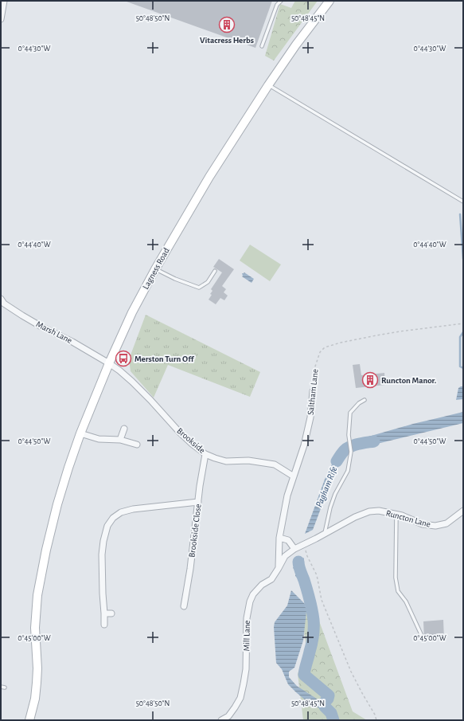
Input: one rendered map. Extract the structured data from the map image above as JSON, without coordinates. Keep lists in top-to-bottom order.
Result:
{
  "streets": {
    "main road": ["Lagness Road"],
    "street": [
      "Marsh Lane",
      "Saltham Lane",
      "Brookside",
      "Runcton Lane",
      "Brookside Close",
      "Mill Lane"
    ]
  },
  "crossings": [
    ["Lagness Road", "Marsh Lane"],
    ["Lagness Road", "Brookside"],
    ["Marsh Lane", "Brookside"],
    ["Saltham Lane", "Brookside"],
    ["Saltham Lane", "Mill Lane"],
    ["Brookside", "Brookside Close"],
    ["Runcton Lane", "Mill Lane"]
  ],
  "water": ["Pagham Rife"],
  "places": {
    "building": ["Vitacress Herbs", "Runcton Manor."],
    "bus stop": ["Merston Turn Off"]
  },
  "coordinates": [
    "50°48'50\"N",
    "50°48'45\"N",
    "0°44'30\"W",
    "0°44'40\"W",
    "0°44'50\"W",
    "0°45'00\"W"
  ]
}
